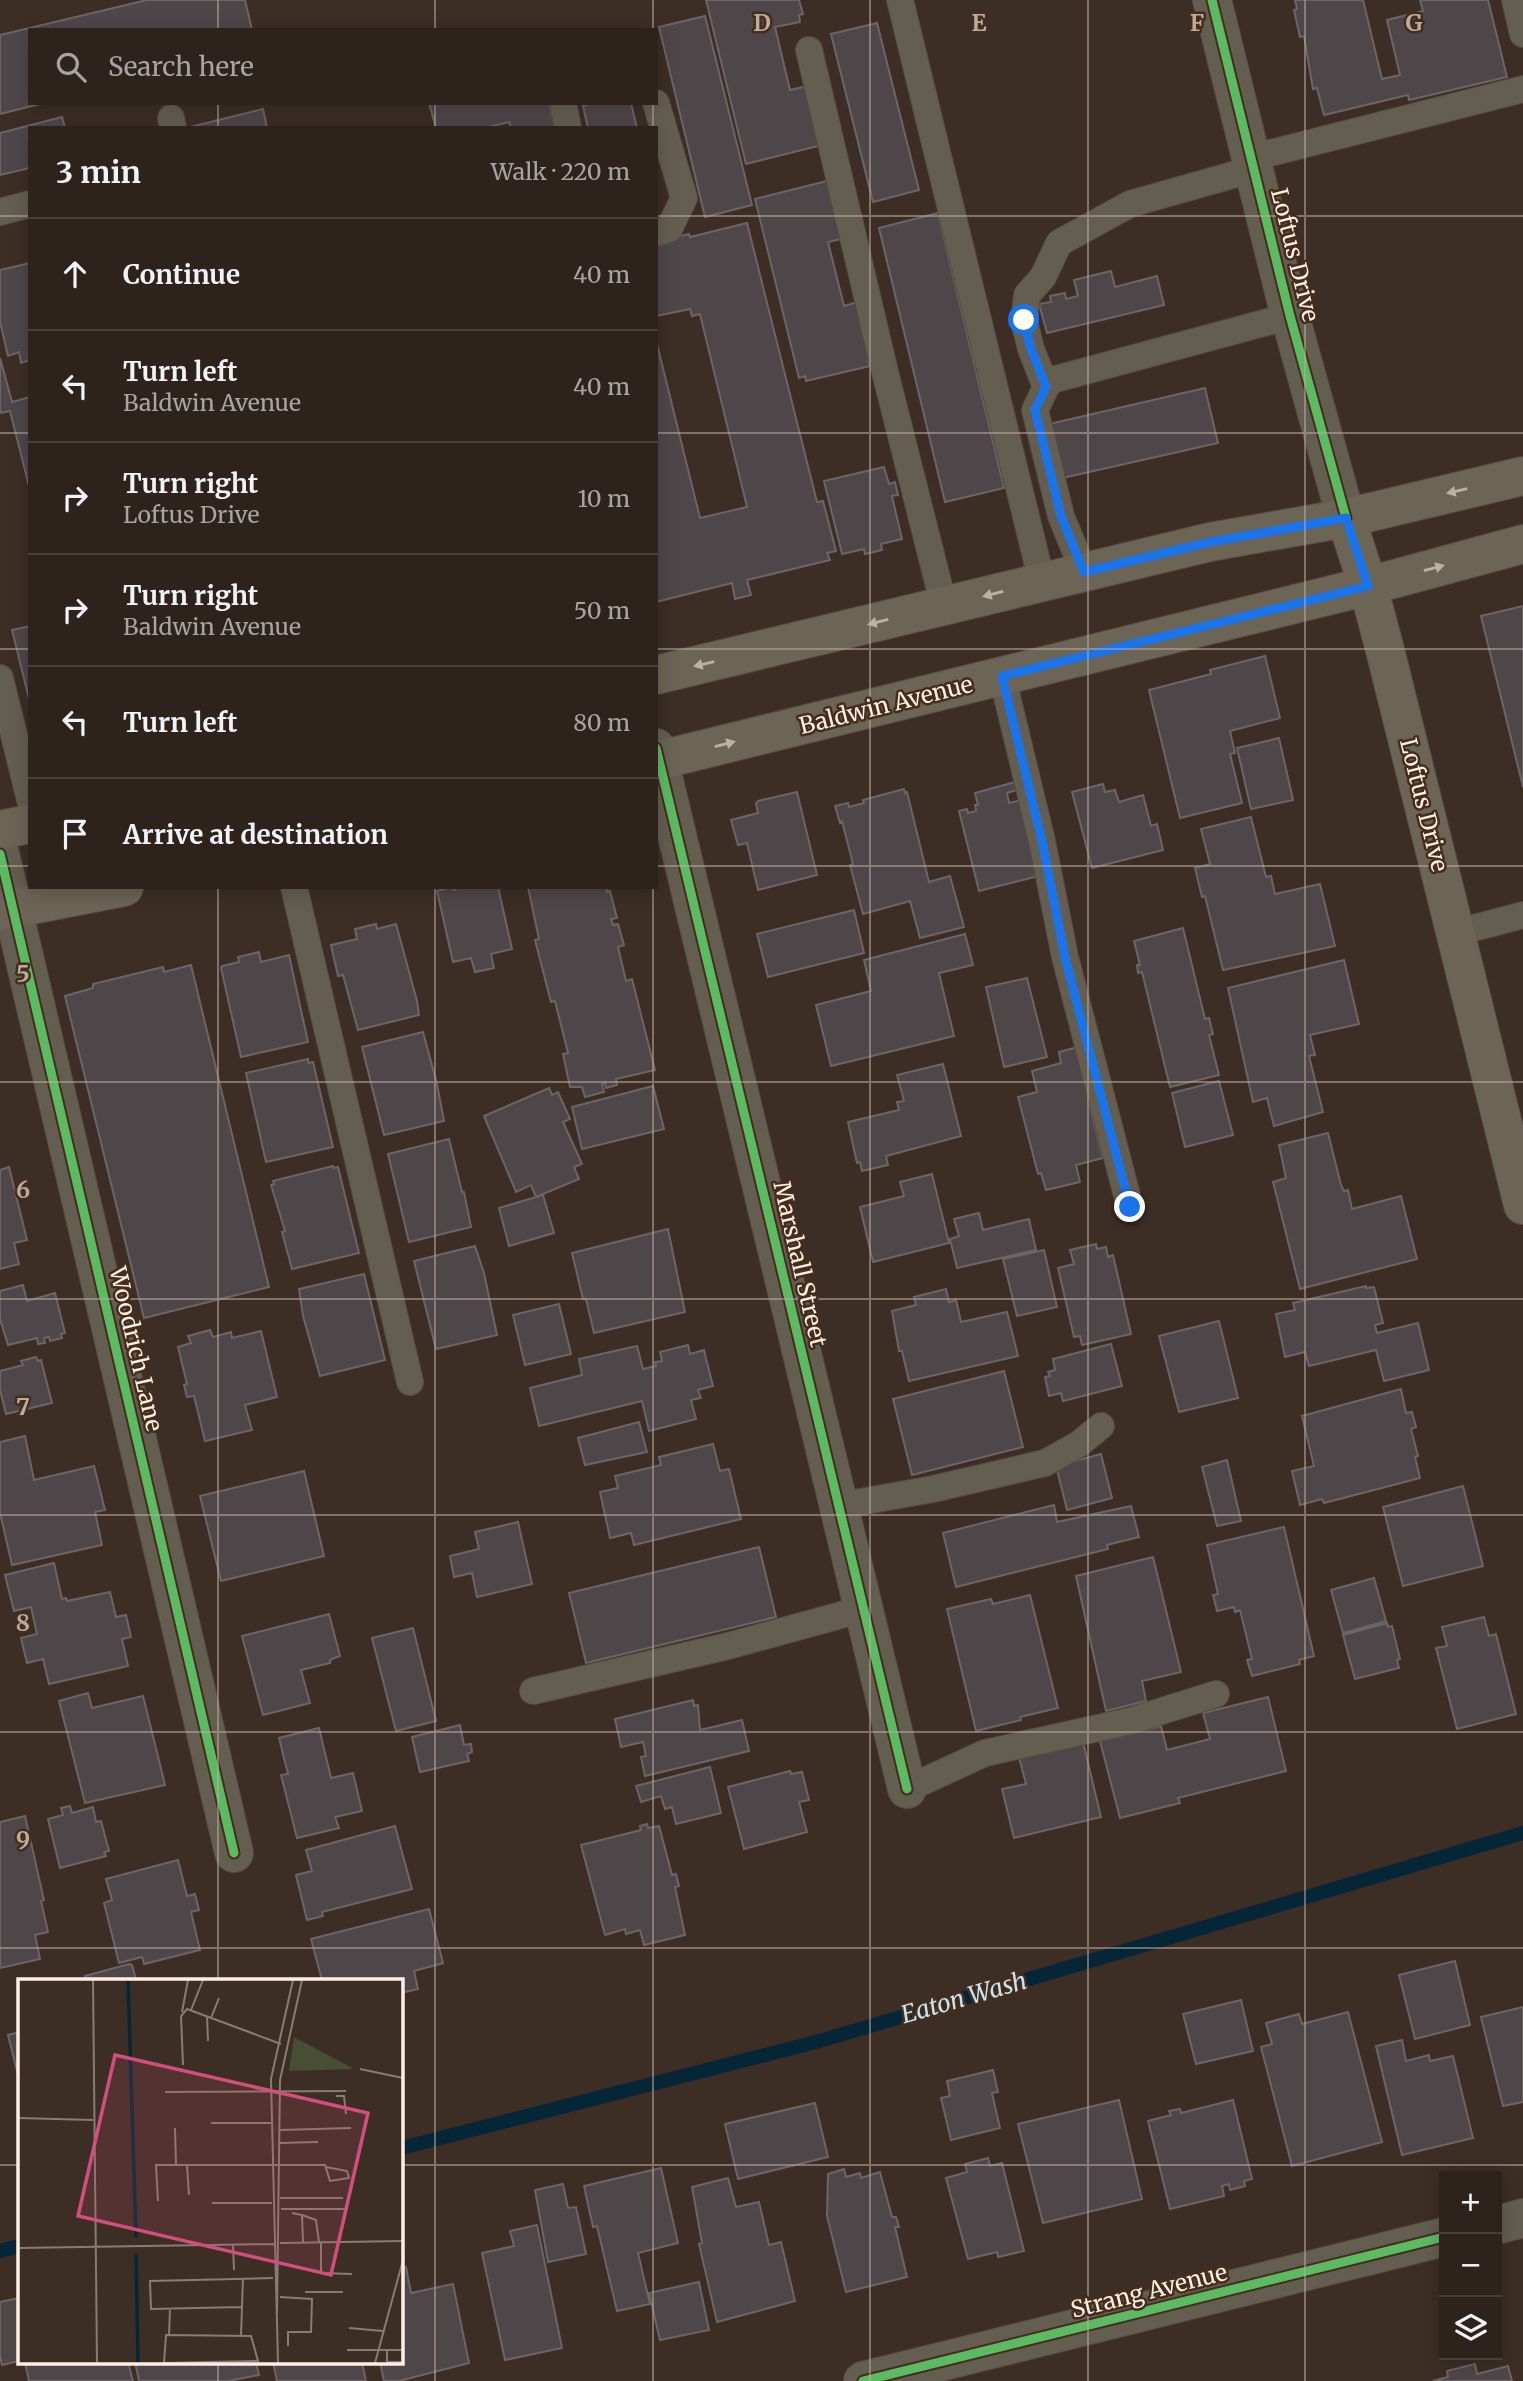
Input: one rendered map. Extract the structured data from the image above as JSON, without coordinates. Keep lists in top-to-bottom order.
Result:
{
  "streets": {
    "main road": ["Loftus Drive", "Baldwin Avenue"],
    "street": ["Marshall Street", "Woodrich Lane", "Strang Avenue"]
  },
  "crossings": [
    ["Loftus Drive", "Baldwin Avenue"]
  ],
  "water": ["Eaton Wash"],
  "page": {
    "search": "Search here",
    "heading": ["3 min", "Walk · 220 m"],
    "list": [
      ["Continue", "40 m"],
      ["Turn left", "Baldwin Avenue", "40 m"],
      ["Turn right", "Loftus Drive", "10 m"],
      ["Turn right", "Baldwin Avenue", "50 m"],
      ["Turn left", "80 m"],
      "Arrive at destination"
    ],
    "map_buttons": ["+", "−"]
  },
  "grid": {
    "columns": [
      "D",
      "E",
      "F",
      "G"
    ],
    "rows": [
      "5",
      "6",
      "7",
      "8",
      "9"
    ]
  }
}
